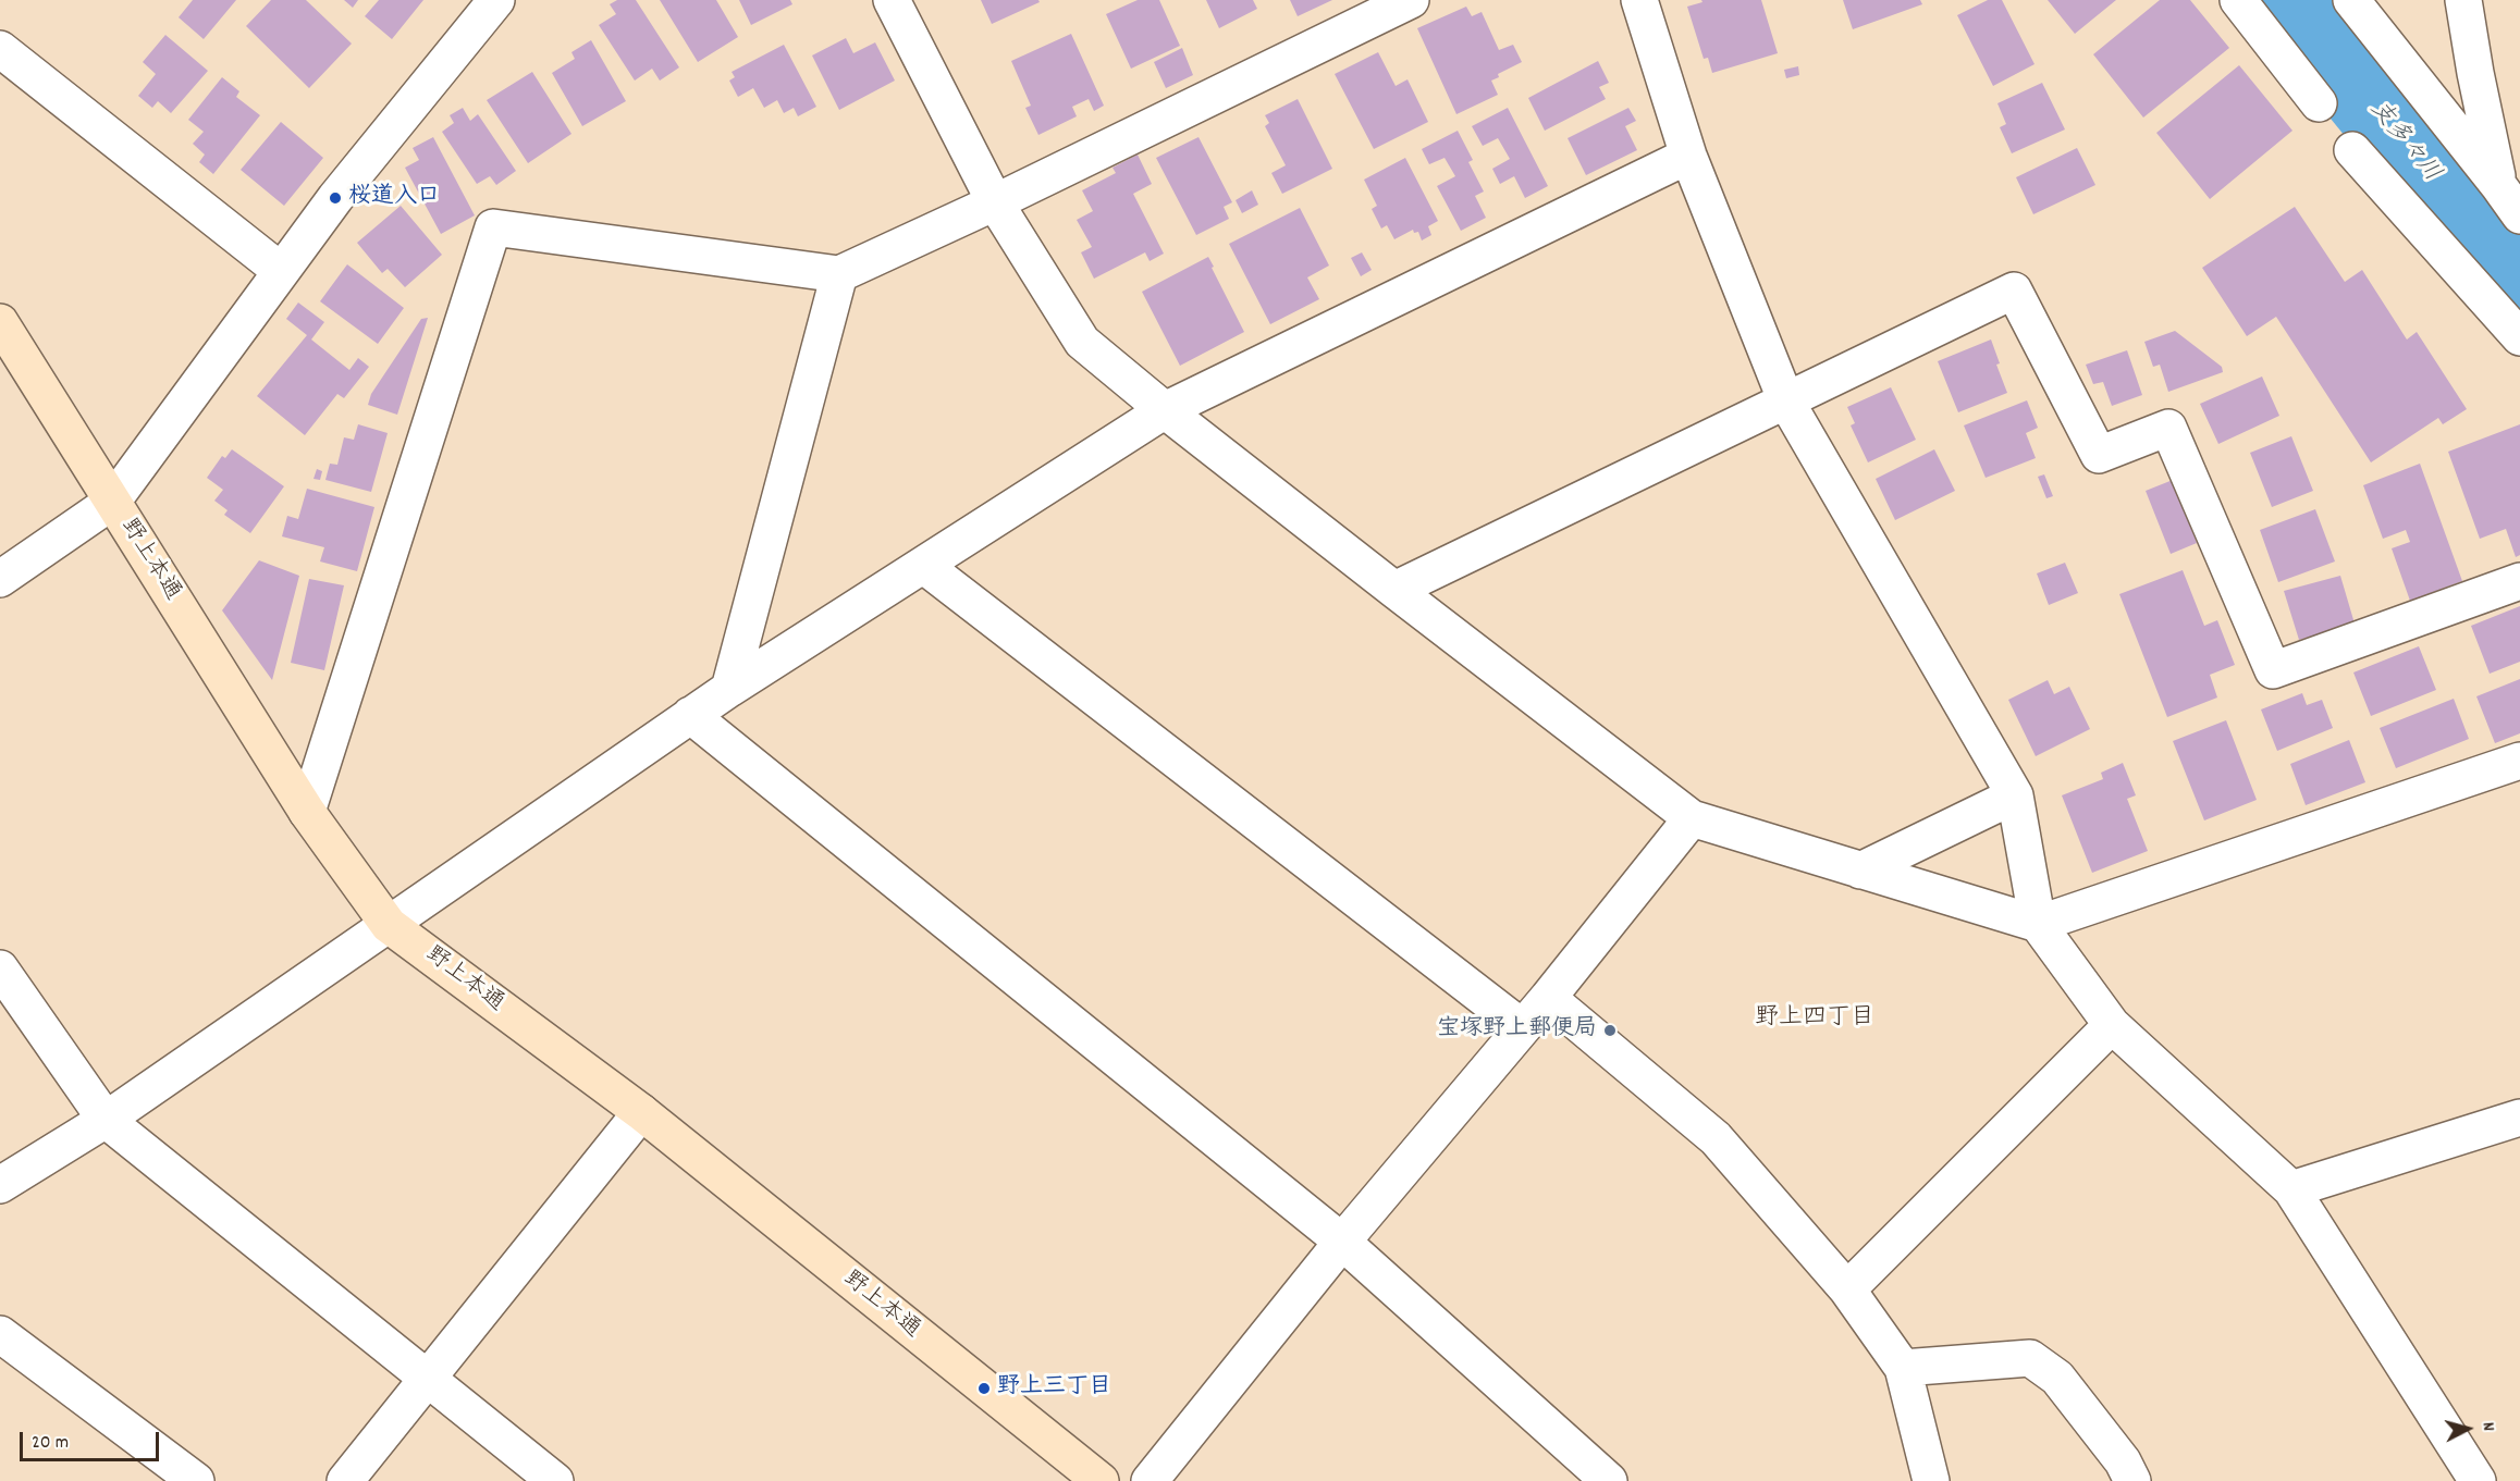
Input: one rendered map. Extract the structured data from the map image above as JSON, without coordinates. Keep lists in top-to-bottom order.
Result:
{
  "streets": {
    "street": ["野上本通"]
  },
  "districts": ["野上四丁目"],
  "water": ["支多々川"],
  "places": ["桜道入口", "宝塚野上郵便局", "野上三丁目"],
  "scale_bar": "20 m",
  "north": "right"
}
